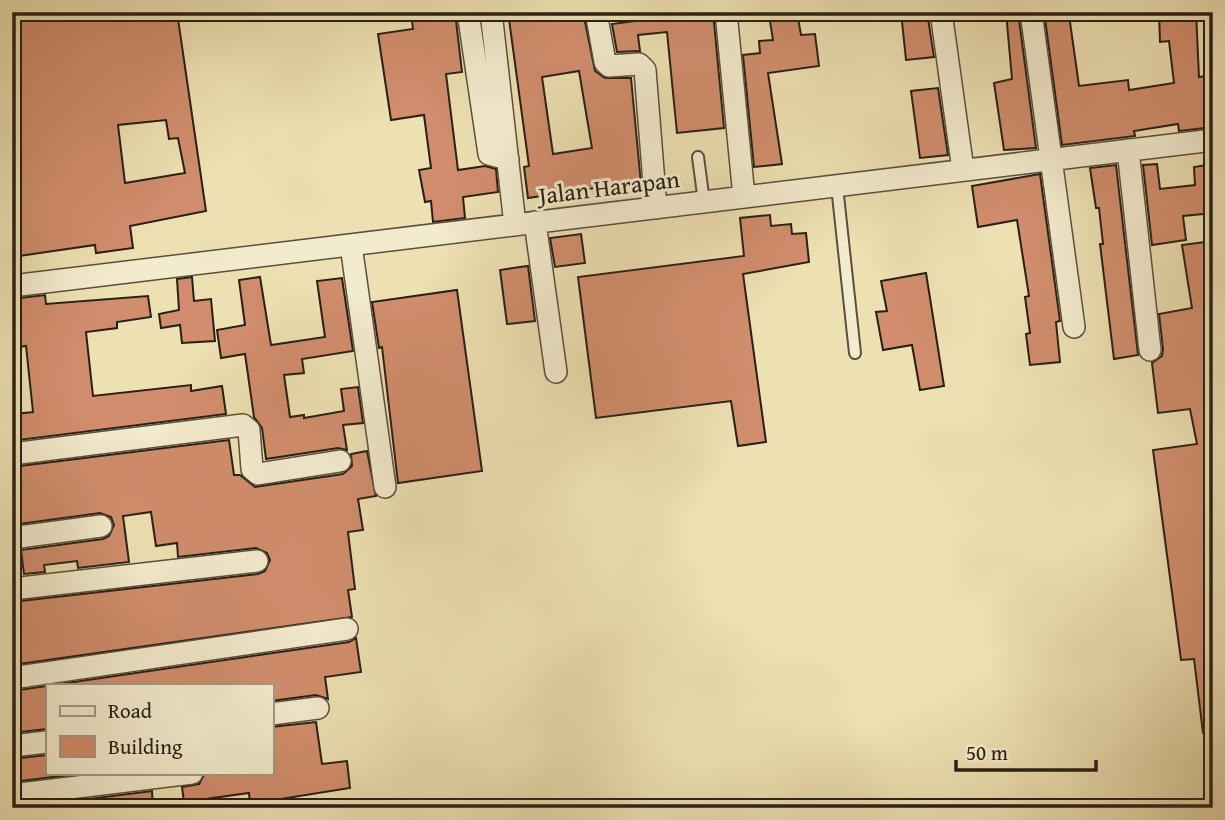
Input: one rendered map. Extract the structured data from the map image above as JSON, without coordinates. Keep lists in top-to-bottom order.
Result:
{
  "streets": {
    "street": ["Jalan Harapan"]
  },
  "legend": ["Road", "Building"],
  "scale_bar": "50 m"
}
